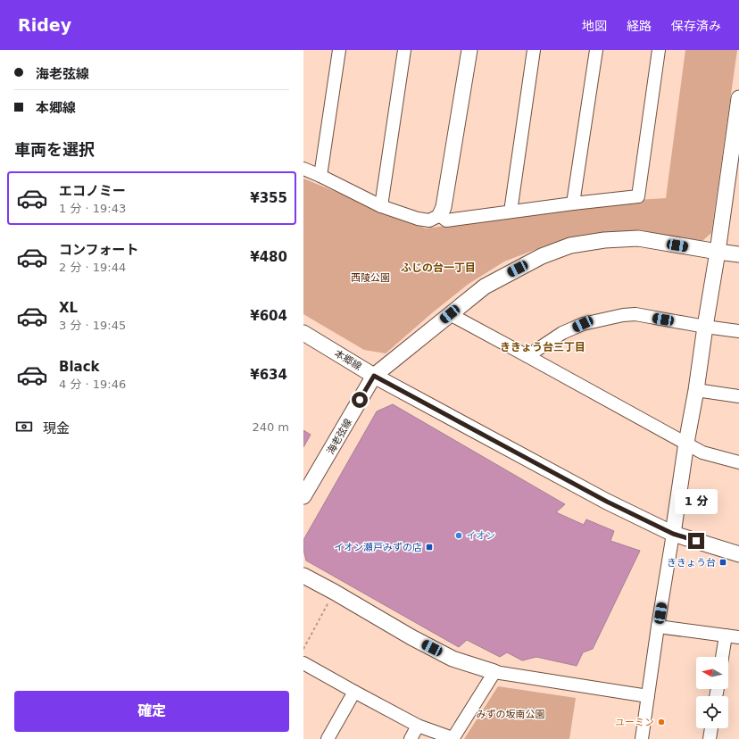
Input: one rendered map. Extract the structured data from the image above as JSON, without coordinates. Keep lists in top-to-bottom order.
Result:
{
  "streets": {
    "street": ["本郷線", "海老弦線"]
  },
  "crossings": [
    ["本郷線", "海老弦線"]
  ],
  "districts": ["ふじの台一丁目", "ききょう台三丁目"],
  "parks": ["西陵公園", "みずの坂南公園"],
  "places": {
    "other": ["イオン", "ユーミン"],
    "transit": ["イオン瀬戸みずの店", "ききょう台"]
  },
  "north": "left",
  "page": {
    "header": "Ridey",
    "nav": ["地図", "経路", "保存済み"],
    "banner": ["海老弦線", "本郷線"],
    "heading": "車両を選択",
    "list": [
      {
        "name": "エコノミー",
        "note": "1 分 · 19:43",
        "value": "¥355"
      },
      {
        "name": "コンフォート",
        "note": "2 分 · 19:44",
        "value": "¥480"
      },
      {
        "name": "XL",
        "note": "3 分 · 19:45",
        "value": "¥604"
      },
      {
        "name": "Black",
        "note": "4 分 · 19:46",
        "value": "¥634"
      }
    ],
    "pay": ["現金", "240 m"],
    "bubble": "1 分",
    "buttons": "確定"
  }
}
